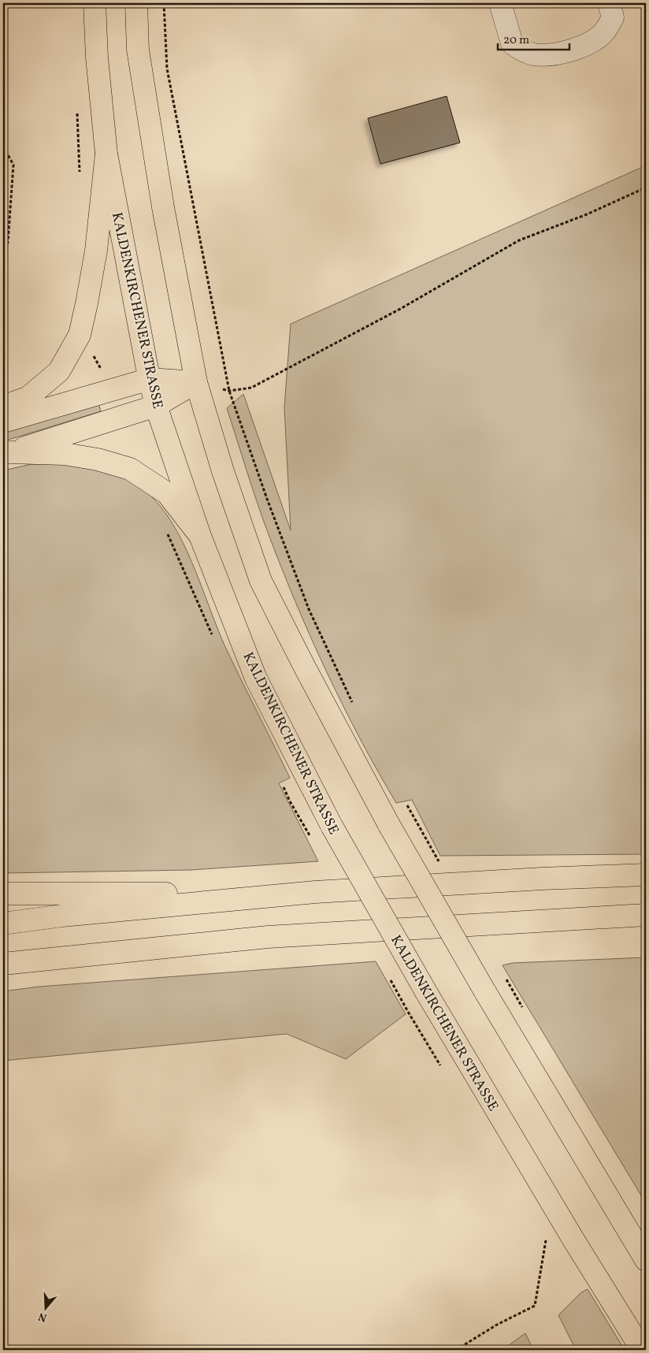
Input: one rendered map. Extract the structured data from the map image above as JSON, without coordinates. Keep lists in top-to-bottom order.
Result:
{
  "streets": {
    "main road": ["KALDENKIRCHENER STRASSE"]
  },
  "scale_bar": "20 m",
  "north": "bottom"
}
